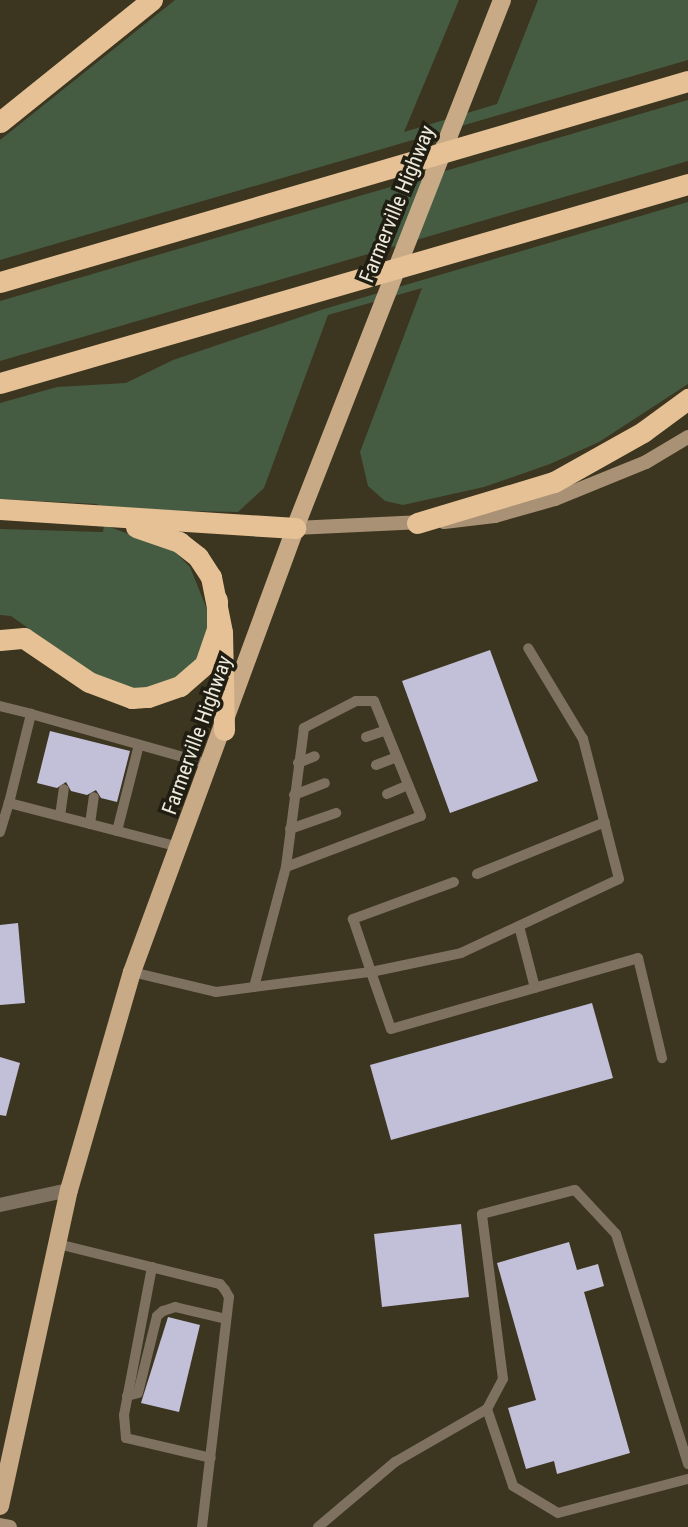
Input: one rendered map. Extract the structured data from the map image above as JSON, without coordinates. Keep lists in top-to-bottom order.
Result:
{
  "streets": {
    "main road": ["Farmerville Highway"]
  }
}
